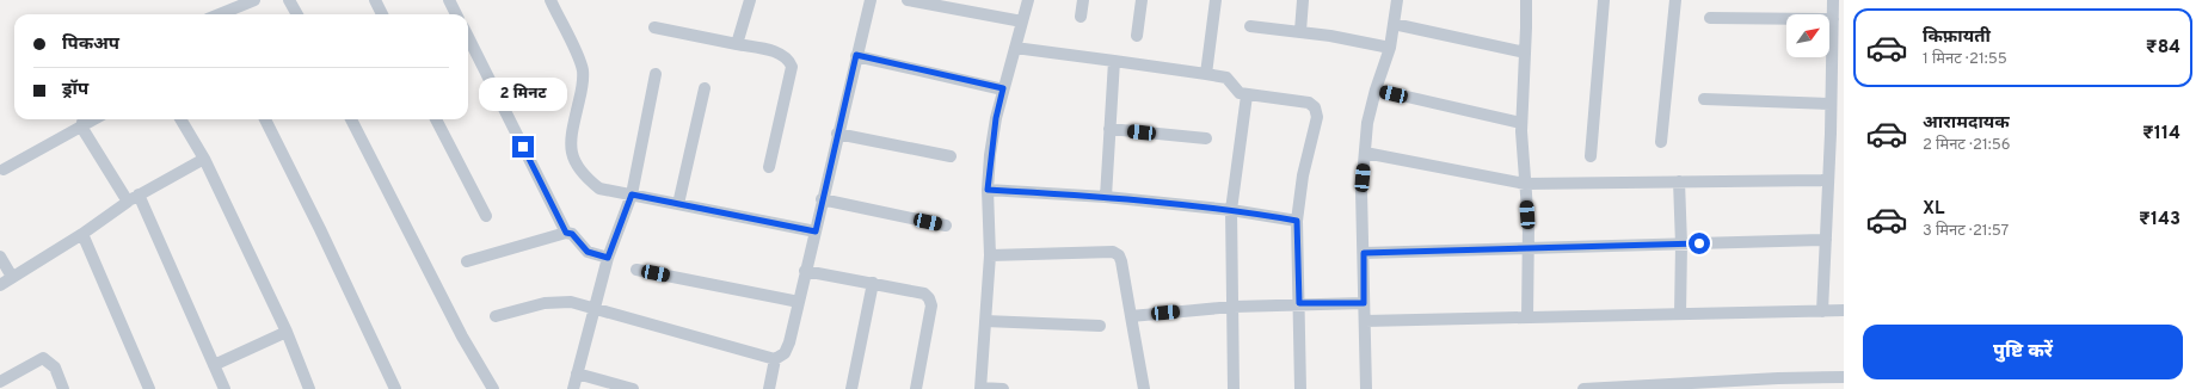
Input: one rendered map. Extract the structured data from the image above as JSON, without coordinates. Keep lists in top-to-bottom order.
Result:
{
  "north": "top right",
  "page": {
    "list": [
      {
        "name": "किफ़ायती",
        "note": "1 मिनट · 21:55",
        "value": "₹84"
      },
      {
        "name": "आरामदायक",
        "note": "2 मिनट · 21:56",
        "value": "₹114"
      },
      {
        "name": "XL",
        "note": "3 मिनट · 21:57",
        "value": "₹143"
      }
    ],
    "banner": ["पिकअप", "ड्रॉप"],
    "bubble": "2 मिनट",
    "buttons": "पुष्टि करें"
  }
}
